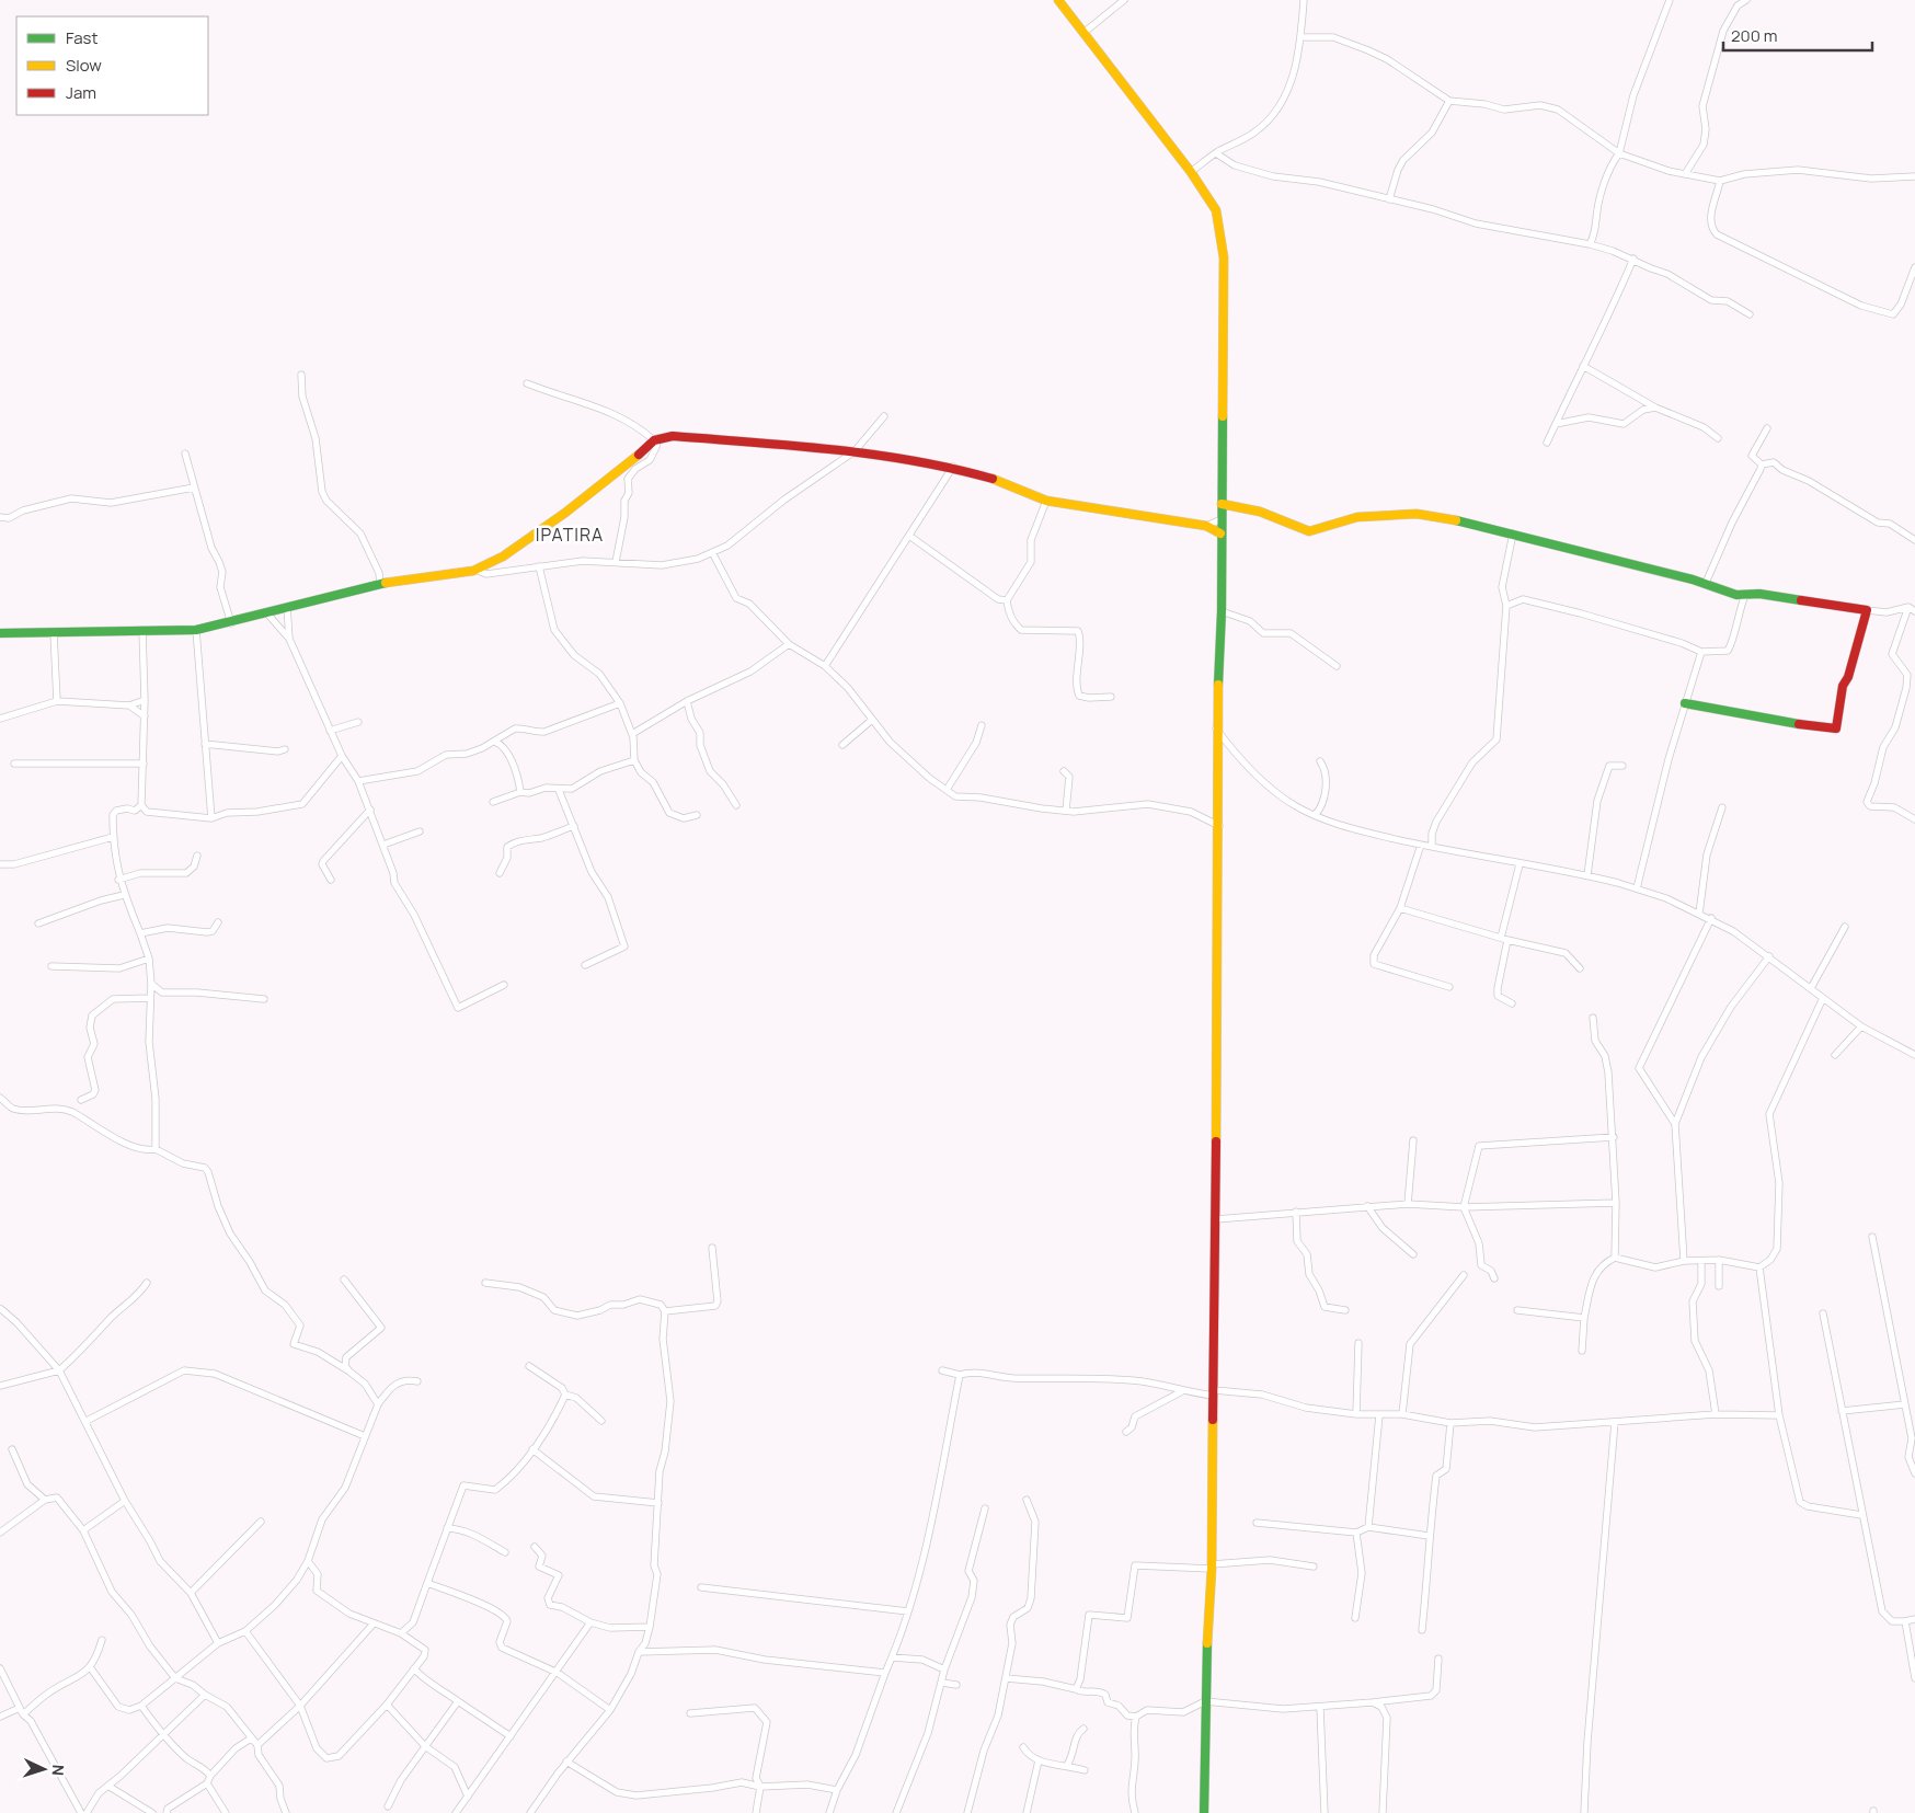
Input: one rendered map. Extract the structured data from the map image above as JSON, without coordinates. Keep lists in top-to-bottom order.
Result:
{
  "districts": ["IPATIRA"],
  "legend": ["Fast", "Slow", "Jam"],
  "scale_bar": "200 m",
  "north": "right"
}
